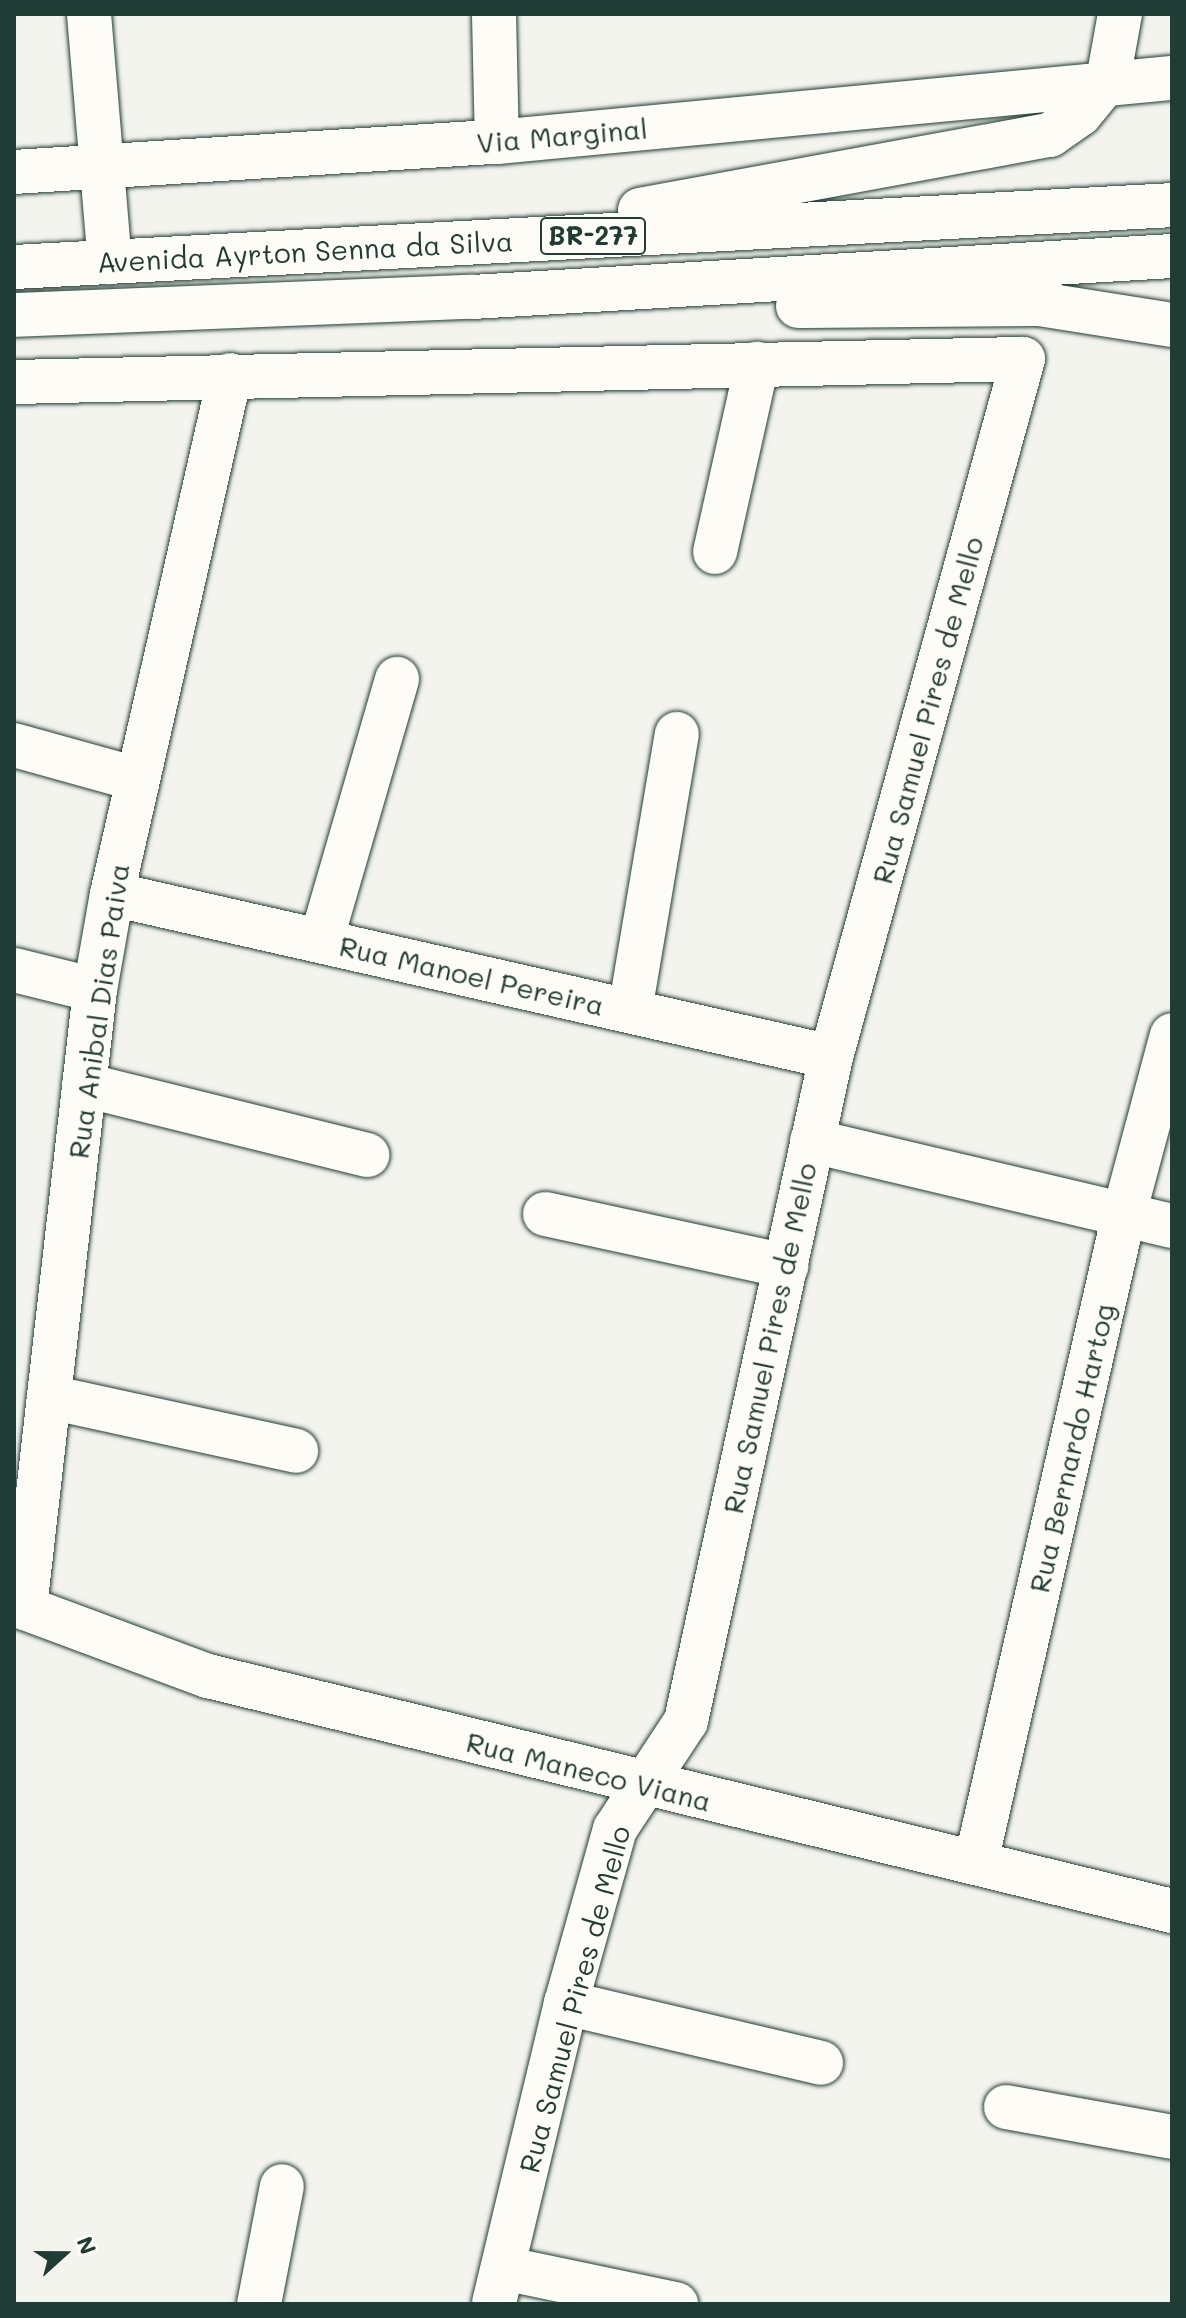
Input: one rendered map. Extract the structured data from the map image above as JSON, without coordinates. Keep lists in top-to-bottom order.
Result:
{
  "streets": {
    "main road": [
      "Via Marginal",
      "BR-277",
      "Avenida Ayrton Senna da Silva",
      "Rua Samuel Pires de Mello",
      "Rua Manoel Pereira",
      "Rua Anibal Dias Paiva",
      "Rua Bernardo Hartog",
      "Rua Maneco Viana"
    ]
  },
  "crossings": [
    ["Rua Samuel Pires de Mello", "Rua Manoel Pereira"],
    ["Rua Samuel Pires de Mello", "Rua Maneco Viana"],
    ["Rua Manoel Pereira", "Rua Anibal Dias Paiva"],
    ["Rua Anibal Dias Paiva", "Rua Maneco Viana"],
    ["Rua Bernardo Hartog", "Rua Maneco Viana"]
  ],
  "north": "right"
}
